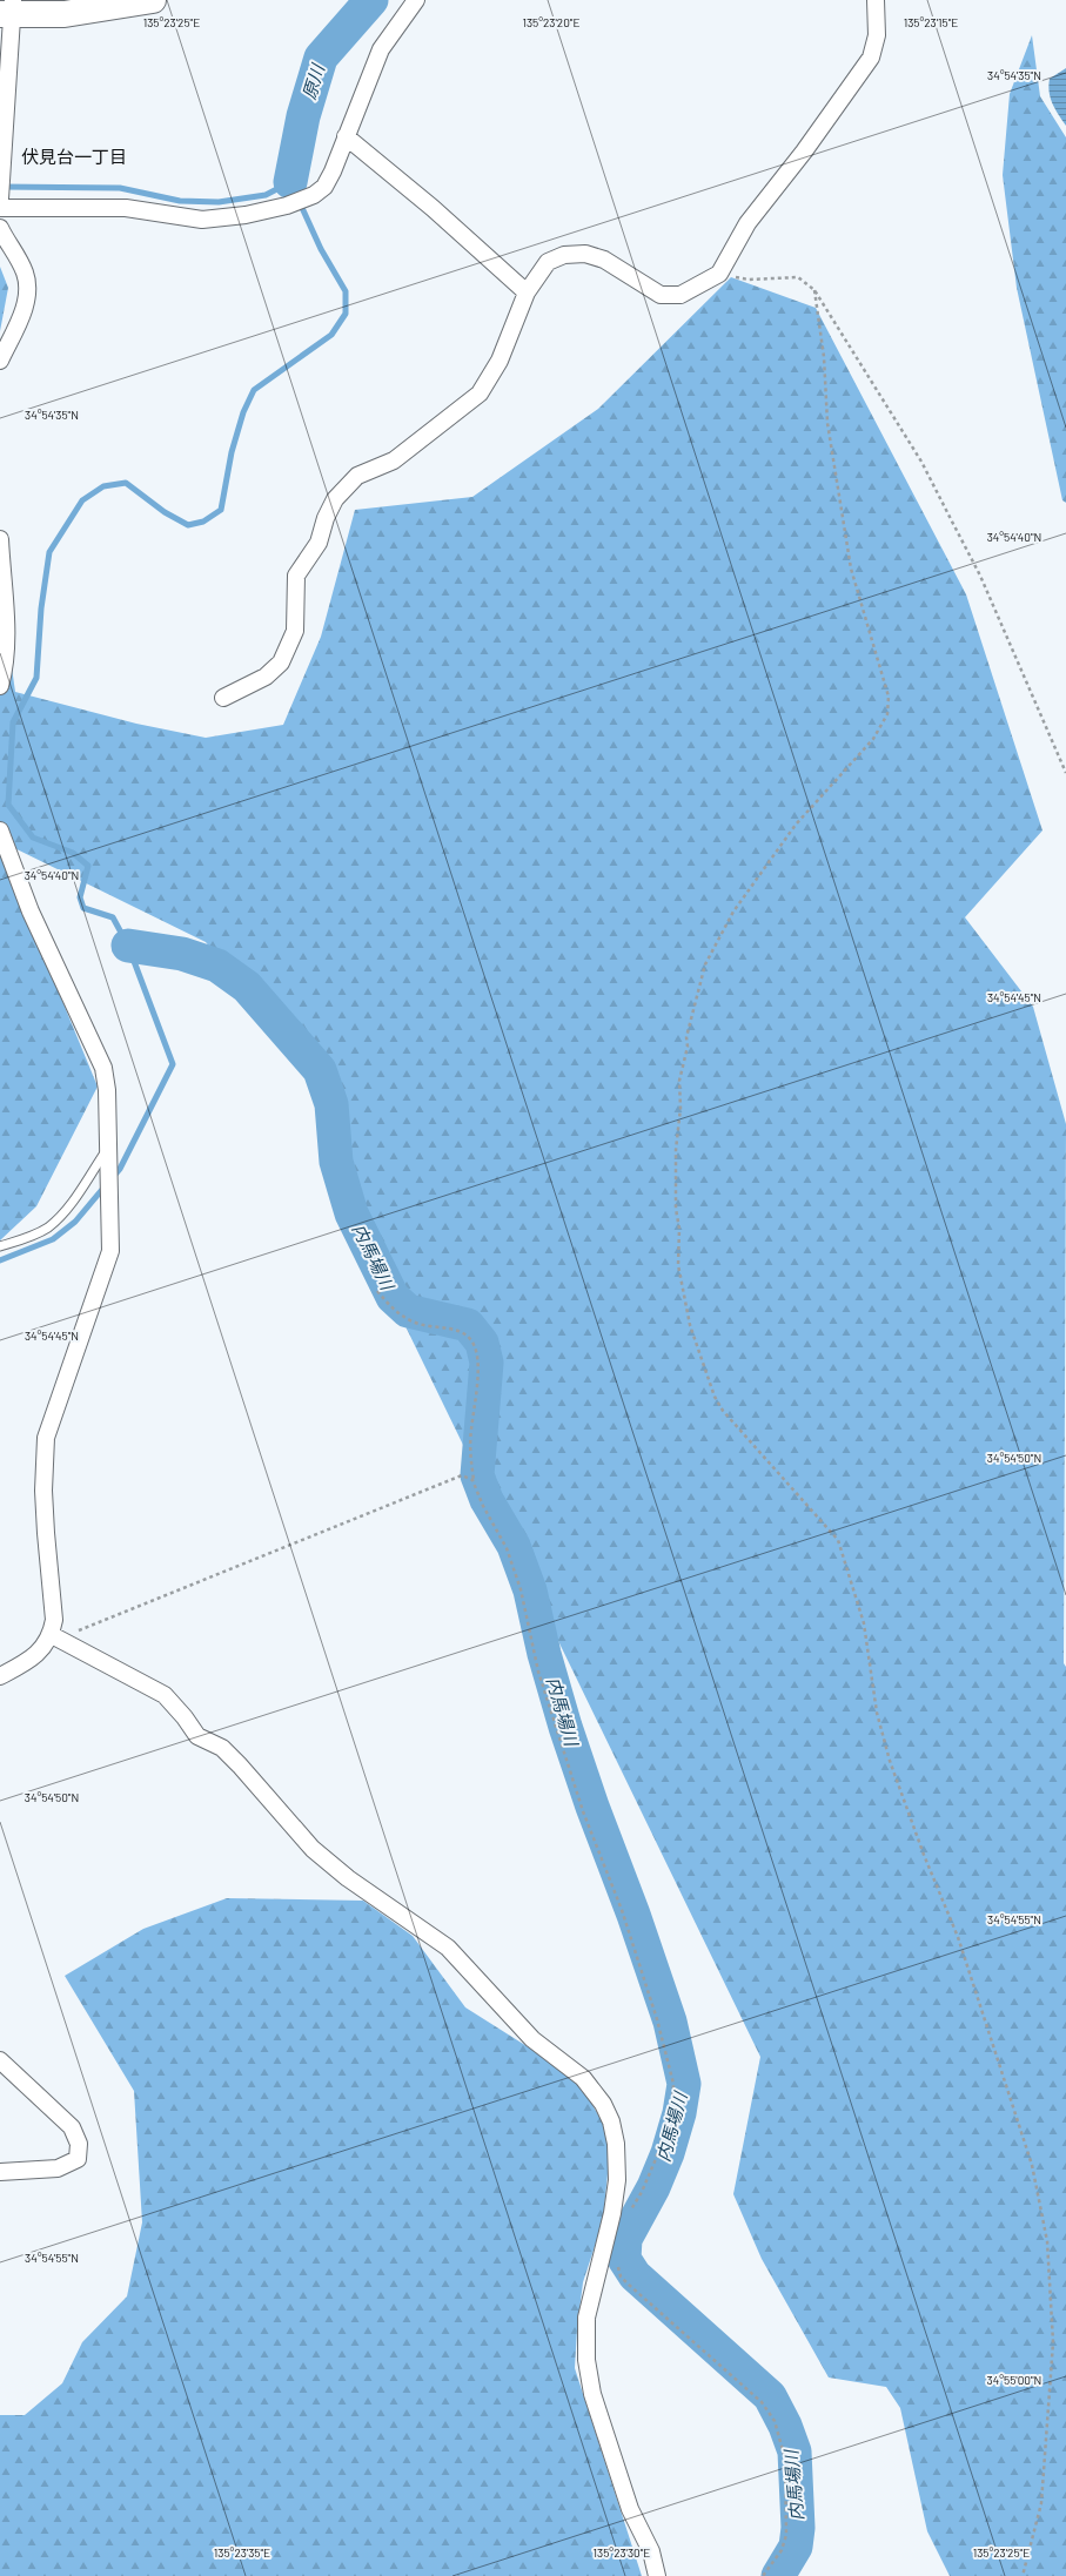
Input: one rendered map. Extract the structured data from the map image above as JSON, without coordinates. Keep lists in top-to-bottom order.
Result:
{
  "districts": ["伏見台一丁目"],
  "water": ["原川", "内馬場川"],
  "coordinates": [
    "135°23'25\"E",
    "135°23'20\"E",
    "135°23'15\"E",
    "34°54'35\"N",
    "34°54'40\"N",
    "34°54'45\"N",
    "34°54'50\"N",
    "34°54'55\"N",
    "34°55'00\"N",
    "135°23'35\"E",
    "135°23'30\"E"
  ]
}
